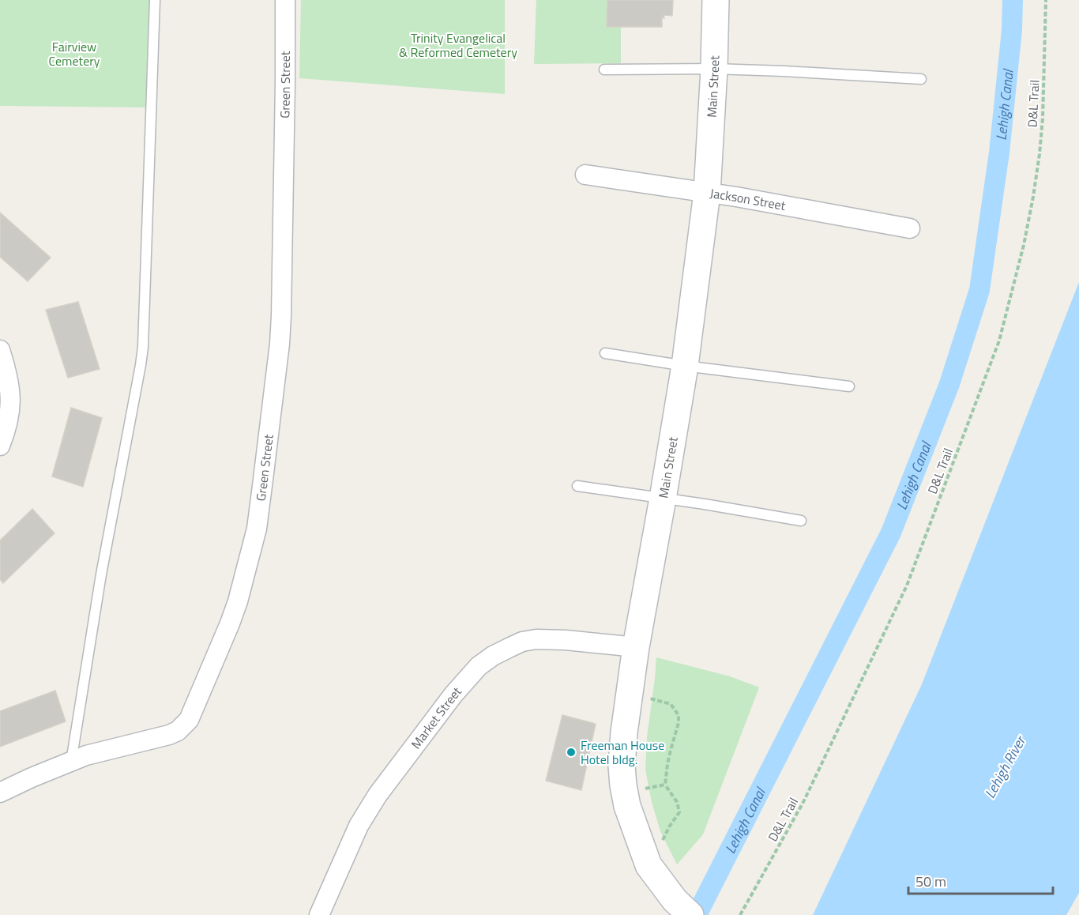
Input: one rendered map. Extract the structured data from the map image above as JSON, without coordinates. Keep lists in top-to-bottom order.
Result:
{
  "streets": {
    "street": [
      "Green Street",
      "Main Street",
      "Jackson Street",
      "Market Street"
    ],
    "path": ["D&L Trail"]
  },
  "crossings": [
    ["Main Street", "Jackson Street"],
    ["Main Street", "Market Street"]
  ],
  "water": ["Lehigh Canal", "Lehigh River"],
  "parks": ["Trinity Evangelical & Reformed Cemetery", "Fairview Cemetery"],
  "places": ["Freeman House Hotel bldg."],
  "scale_bar": "50 m"
}
